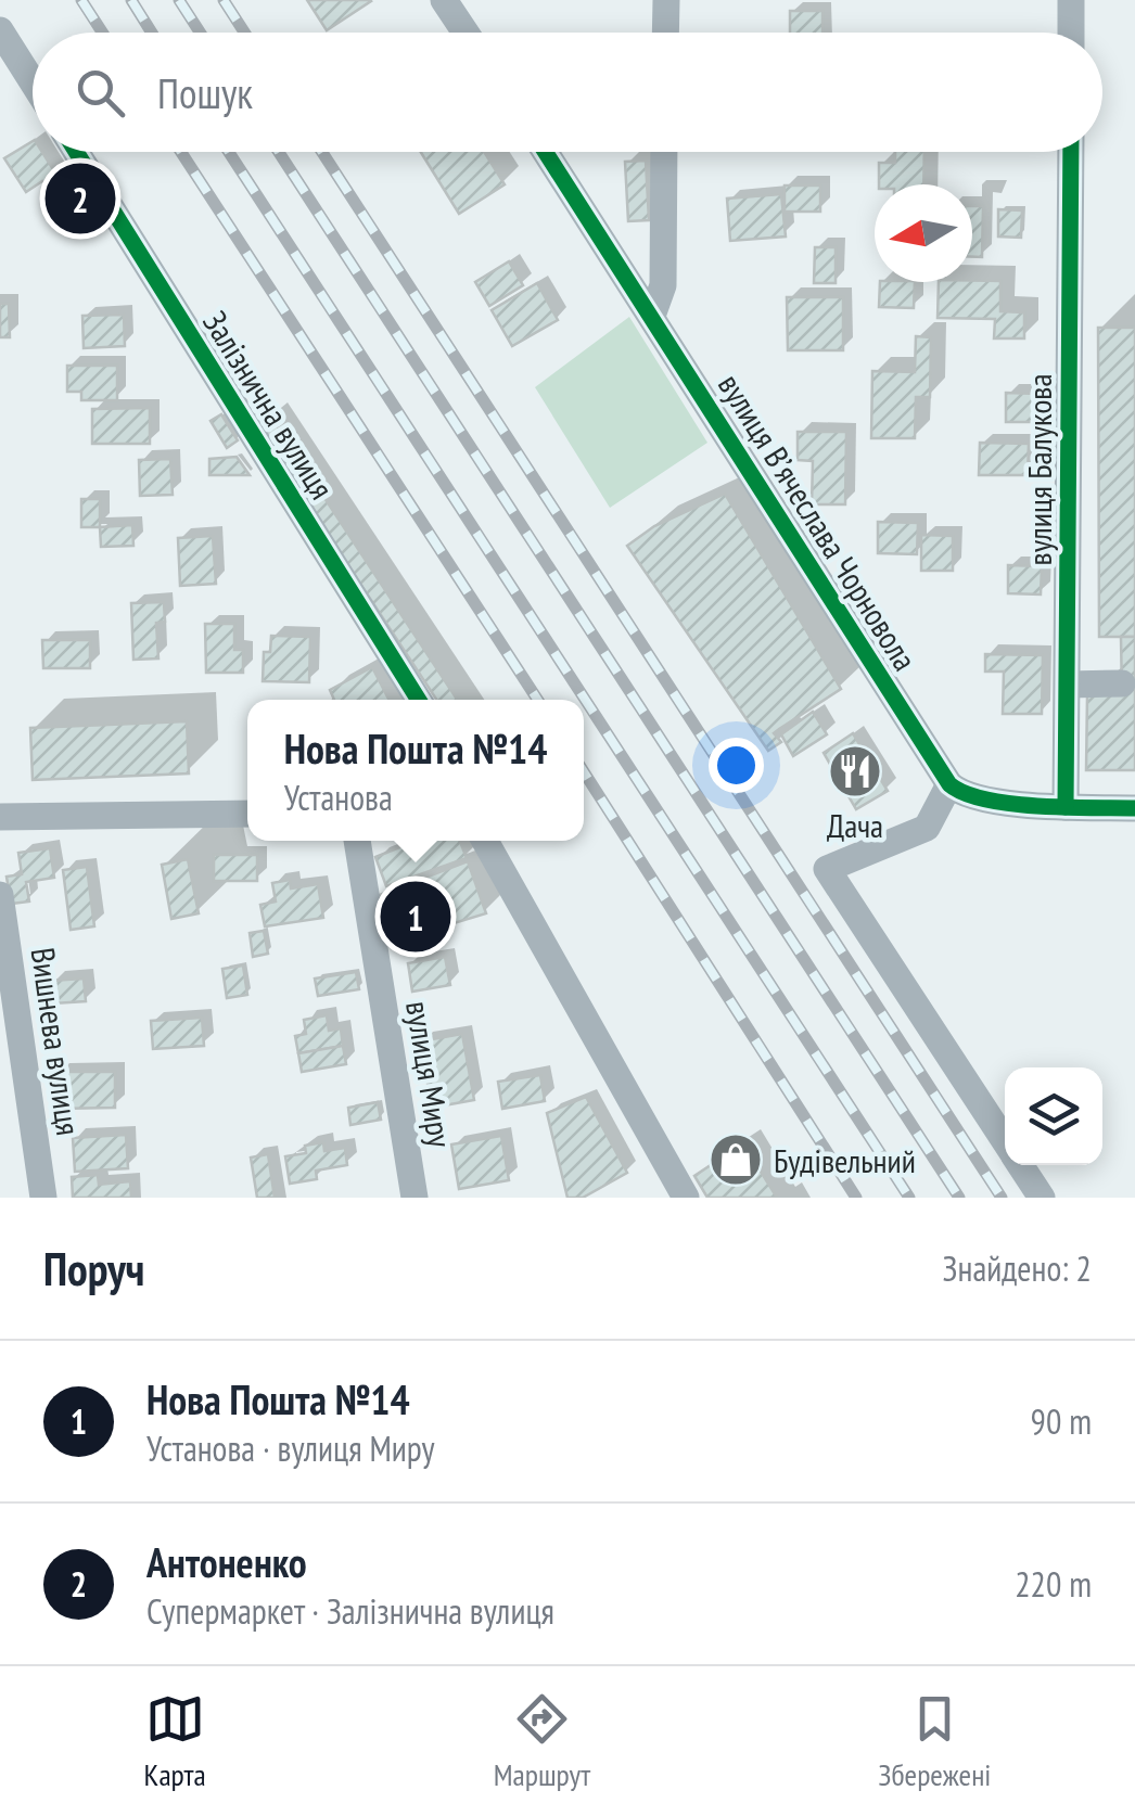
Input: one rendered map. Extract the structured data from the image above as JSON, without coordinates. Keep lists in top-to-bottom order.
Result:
{
  "streets": {
    "street": [
      "Залізнична вулиця",
      "вулиця Балукова",
      "вулиця Вʼячеслава Чорновола",
      "Вишнева вулиця",
      "вулиця Миру"
    ]
  },
  "places": {
    "restaurant": ["Дача"],
    "shop": ["Будівельний"]
  },
  "north": "left",
  "page": {
    "search": "Пошук",
    "pins": ["2", "1"],
    "popup": ["Нова Пошта №14", "Установа"],
    "heading": ["Поруч", "Знайдено: 2"],
    "list": [
      {
        "mark": "1",
        "name": "Нова Пошта №14",
        "note": "Установа · вулиця Миру",
        "value": "90 m"
      },
      {
        "mark": "2",
        "name": "Антоненко",
        "note": "Супермаркет · Залізнична вулиця",
        "value": "220 m"
      }
    ],
    "nav": ["Карта", "Маршрут", "Збережені"]
  }
}
